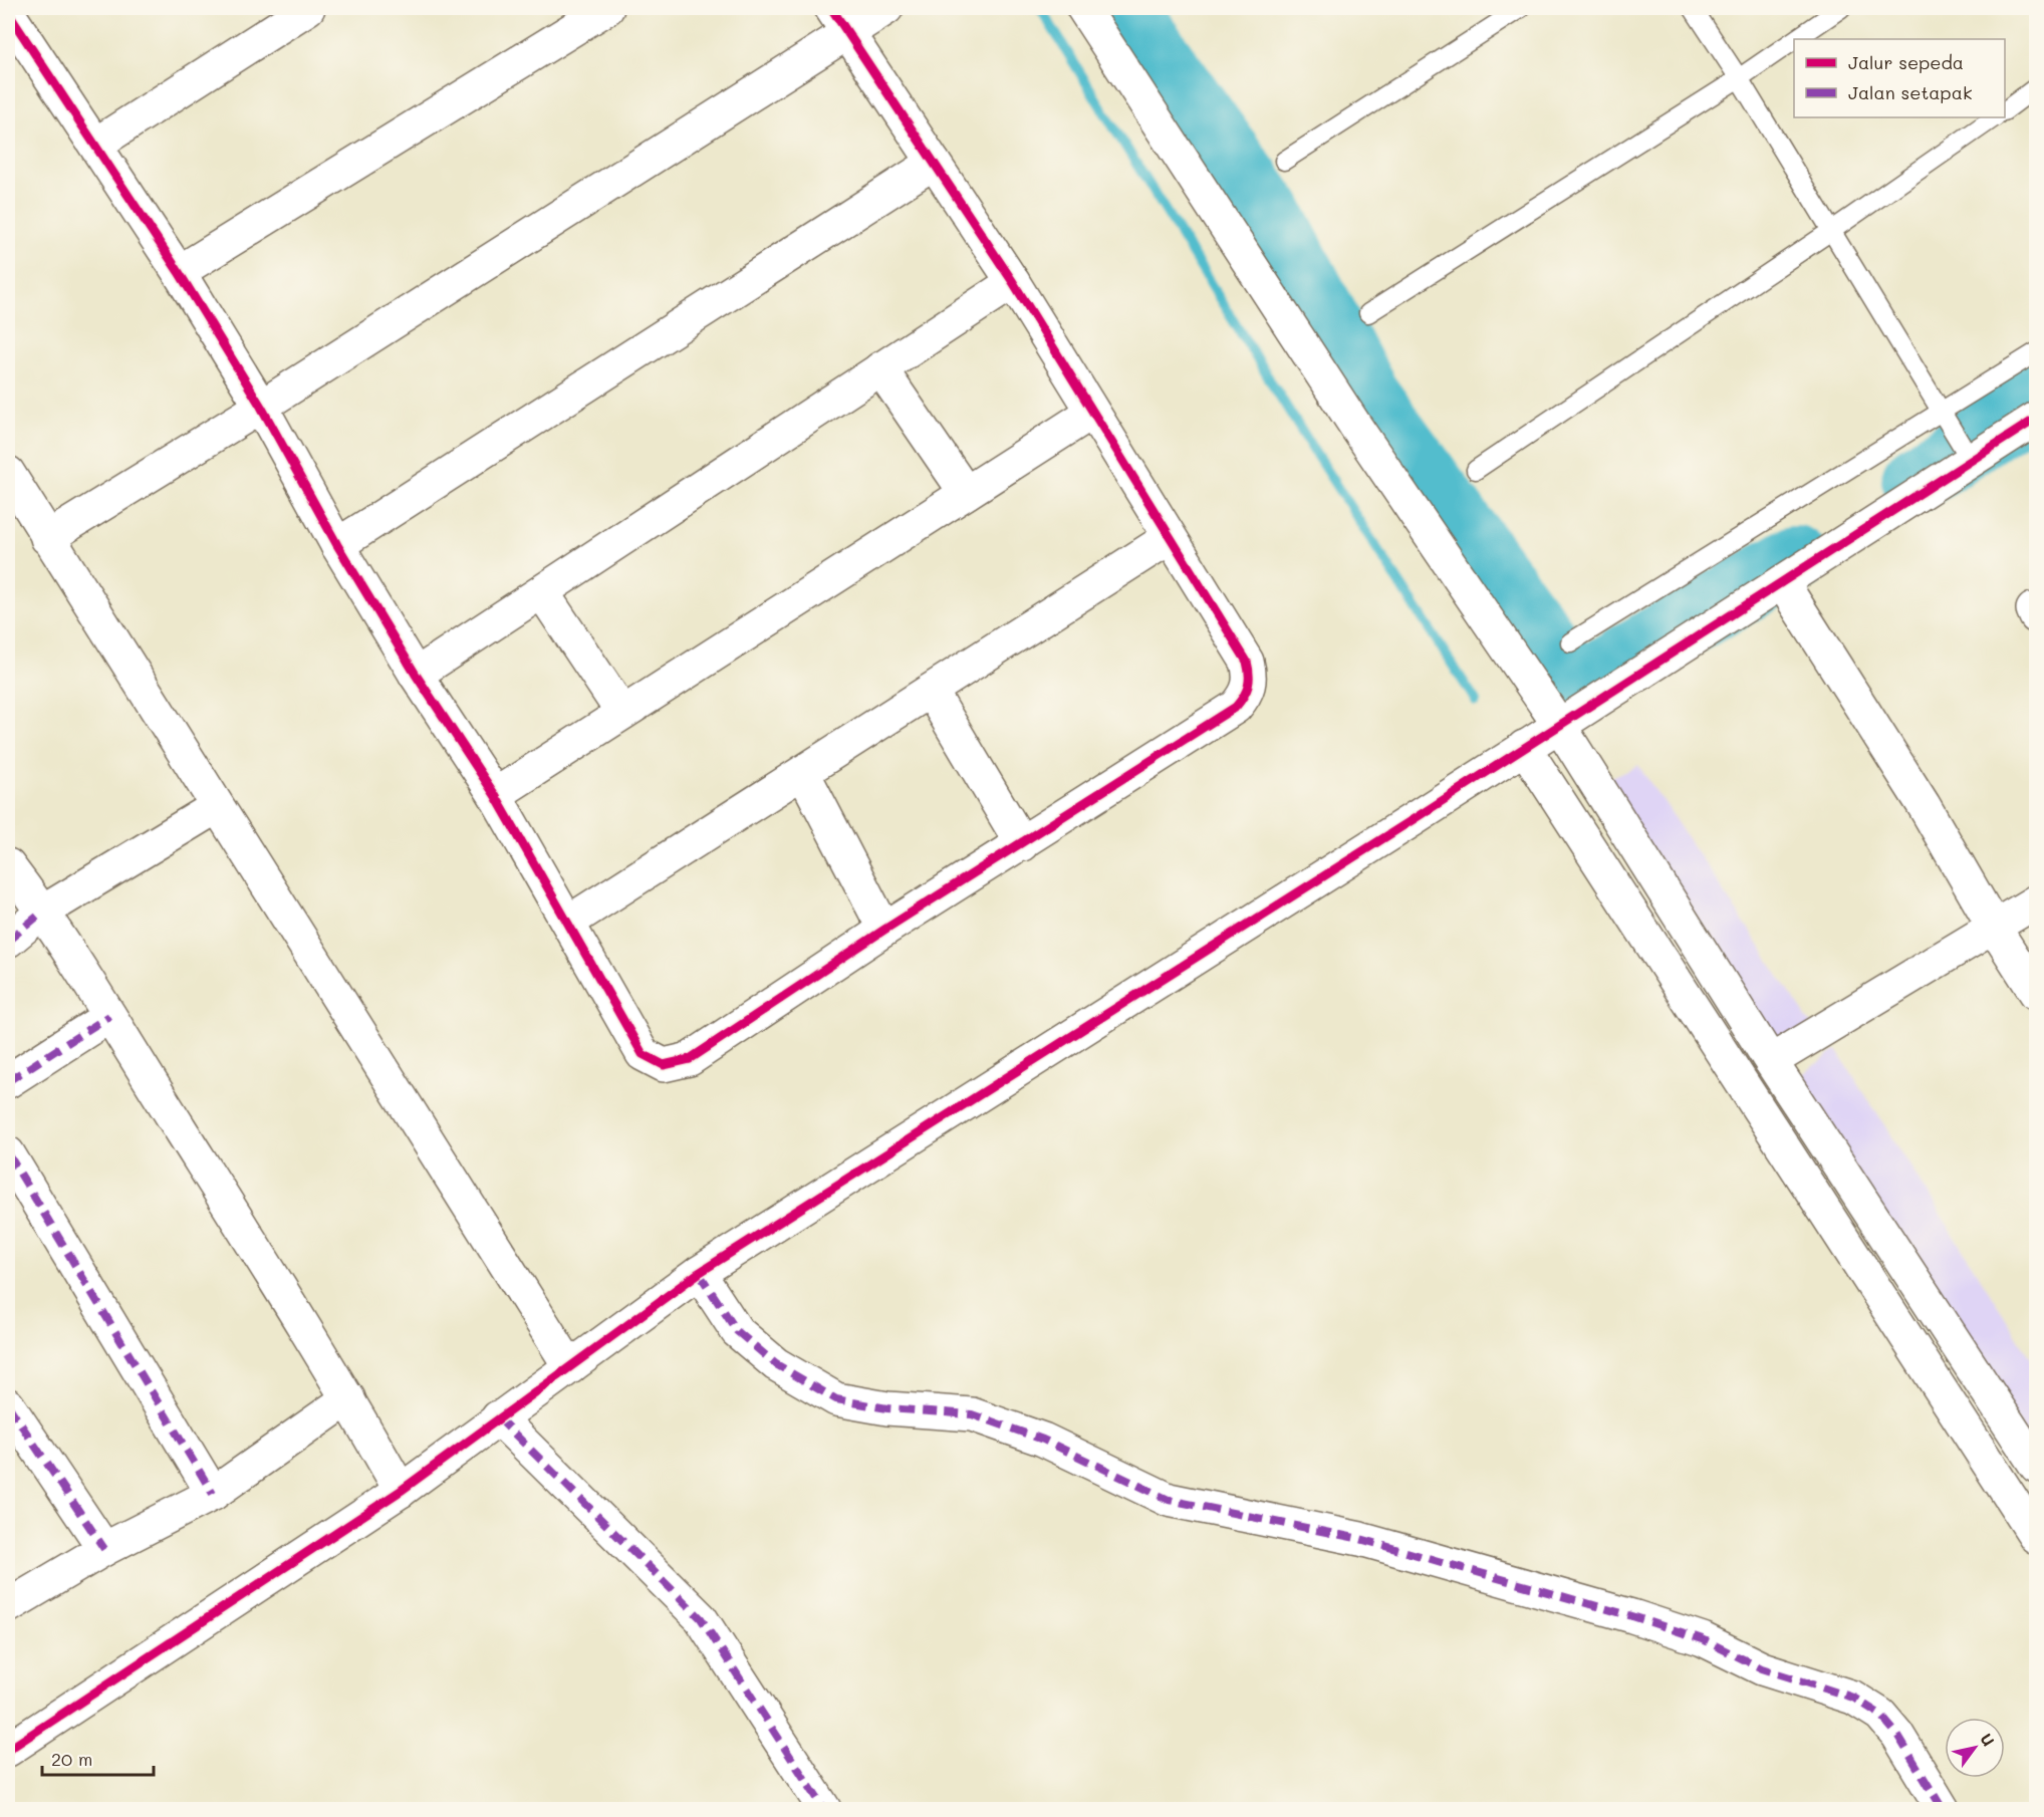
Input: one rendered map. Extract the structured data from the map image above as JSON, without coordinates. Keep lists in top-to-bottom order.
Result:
{
  "legend": ["Jalur sepeda", "Jalan setapak"],
  "scale_bar": "20 m",
  "north": "top right"
}
